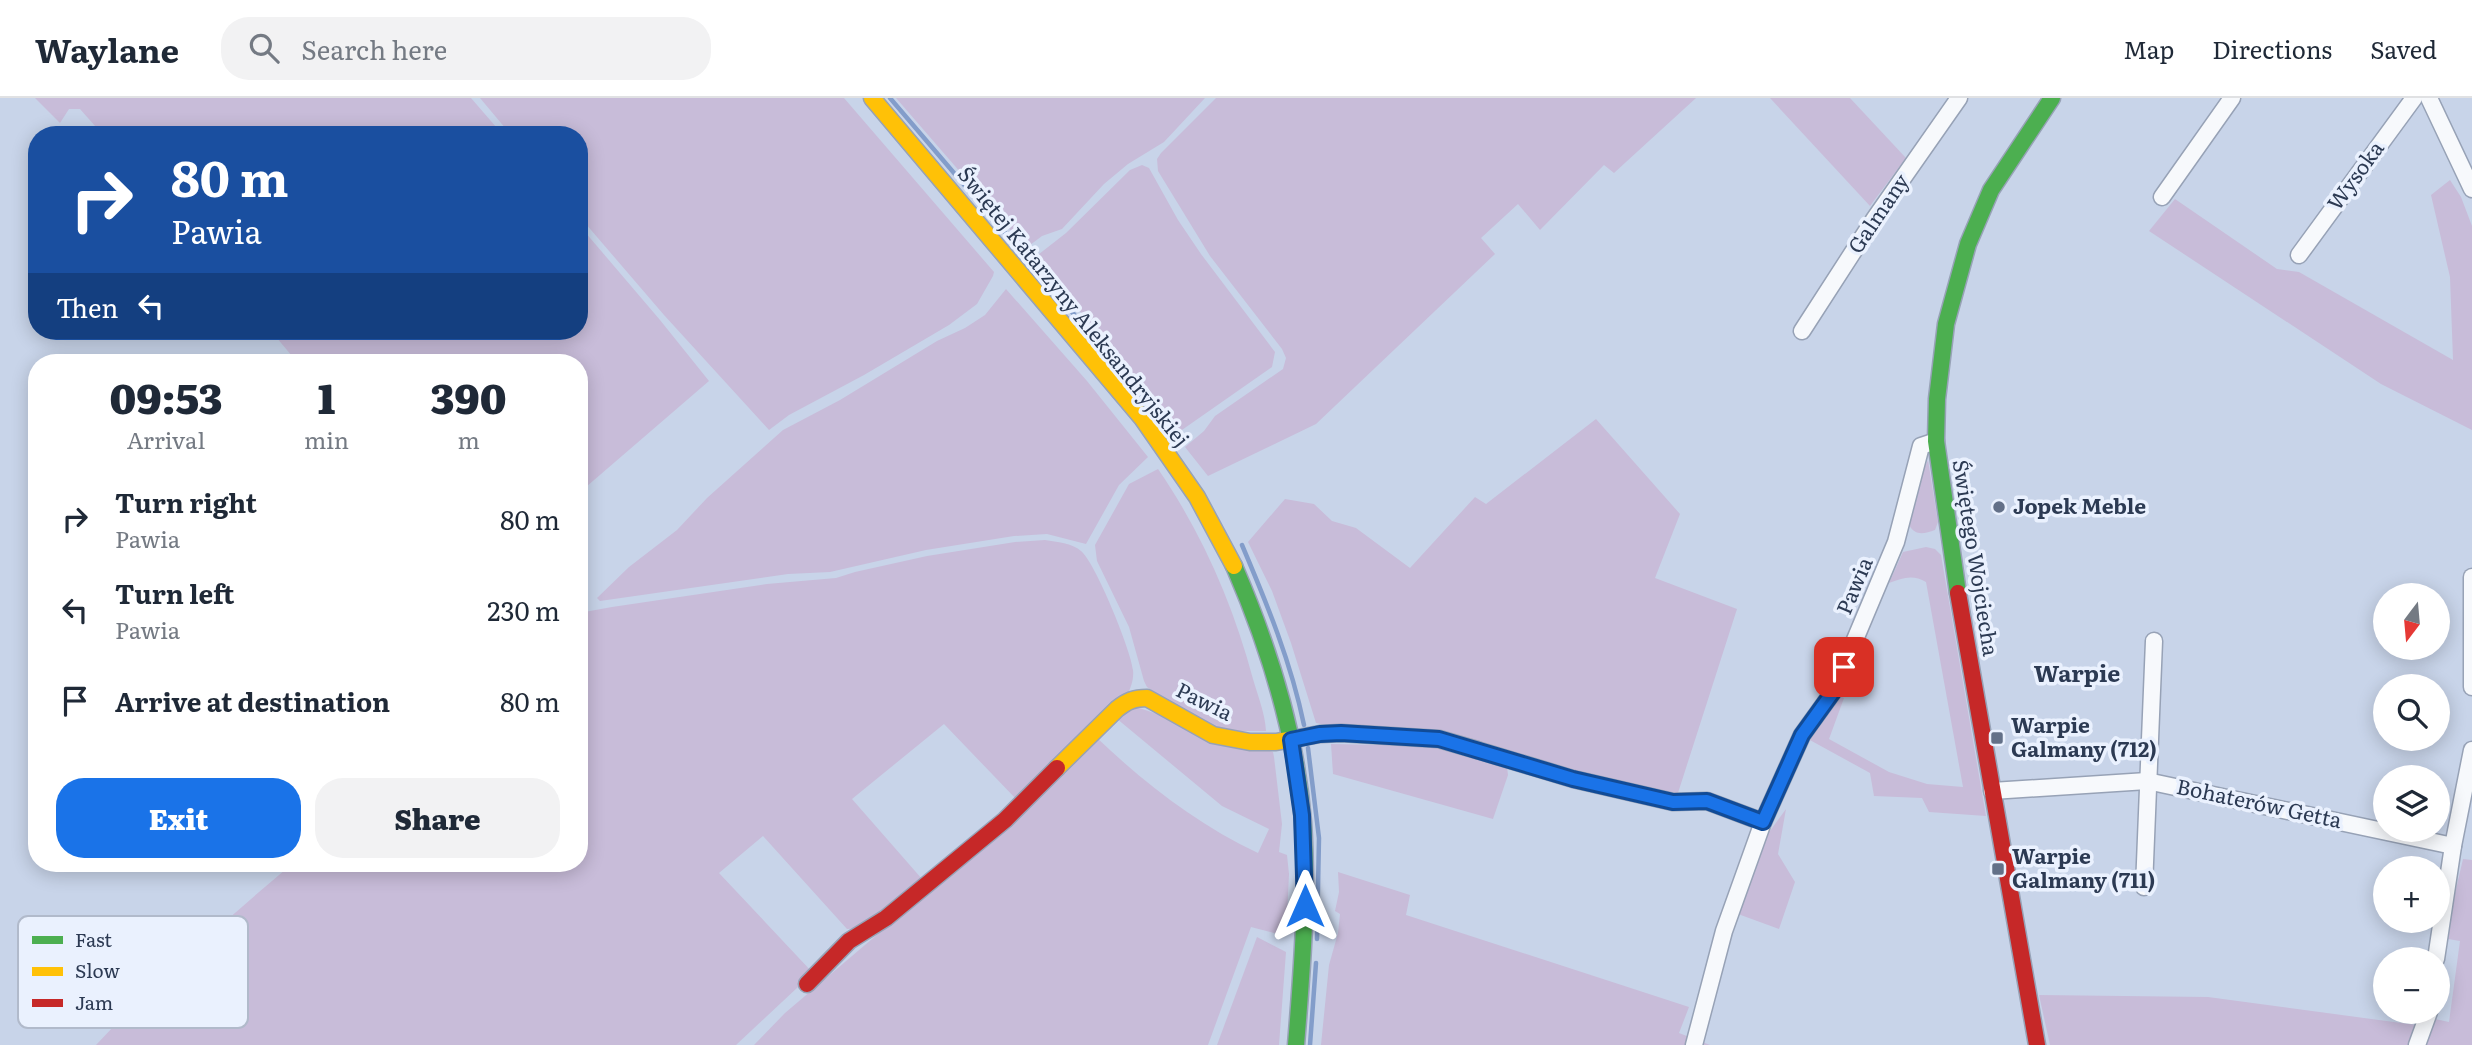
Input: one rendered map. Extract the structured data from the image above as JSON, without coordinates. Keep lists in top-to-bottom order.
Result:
{
  "streets": {
    "street": [
      "Wysoka",
      "Galmany",
      "Świętej Katarzyny Aleksandryjskiej",
      "Świętego Wojciecha",
      "Pawia",
      "Bohaterów Getta"
    ]
  },
  "crossings": [
    ["Świętej Katarzyny Aleksandryjskiej", "Pawia"],
    ["Świętego Wojciecha", "Pawia"],
    ["Świętego Wojciecha", "Bohaterów Getta"]
  ],
  "districts": ["Warpie"],
  "places": {
    "other": ["Jopek Meble"],
    "transit": ["Warpie Galmany (712)", "Warpie Galmany (711)"]
  },
  "legend": ["Fast", "Slow", "Jam"],
  "north": "bottom",
  "page": {
    "header": "Waylane",
    "search": "Search here",
    "nav": ["Map", "Directions", "Saved"],
    "turn": ["80 m", "Pawia"],
    "then": "Then",
    "eta": [
      "09:53",
      "Arrival",
      "1",
      "min",
      "390",
      "m"
    ],
    "list": [
      {
        "name": "Turn right",
        "note": "Pawia",
        "value": "80 m"
      },
      {
        "name": "Turn left",
        "note": "Pawia",
        "value": "230 m"
      },
      {
        "name": "Arrive at destination",
        "value": "80 m"
      }
    ],
    "map_buttons": ["+", "−"],
    "buttons": ["Exit", "Share"]
  }
}
